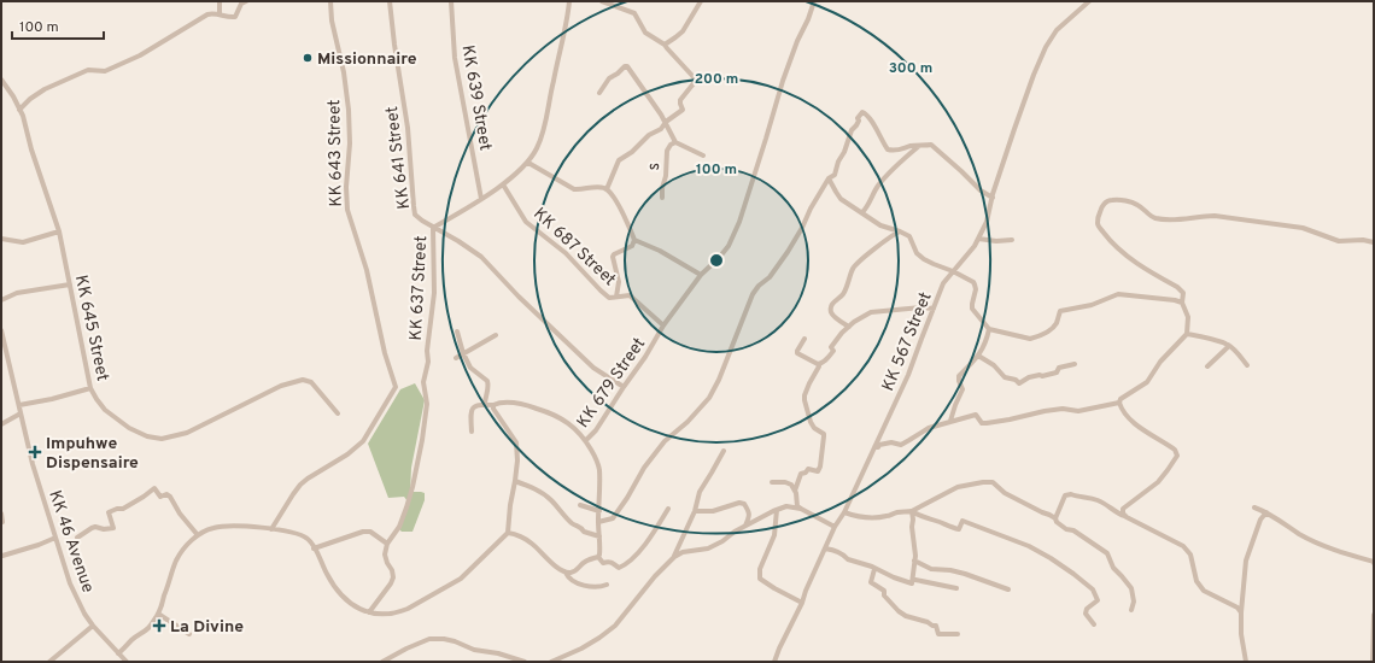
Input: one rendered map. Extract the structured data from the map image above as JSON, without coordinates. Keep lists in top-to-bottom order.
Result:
{
  "streets": {
    "street": [
      "KK 639 Street",
      "KK 643 Street",
      "KK 641 Street",
      "s",
      "KK 687 Street",
      "KK 637 Street",
      "KK 645 Street",
      "KK 567 Street",
      "KK 679 Street",
      "KK 46 Avenue"
    ]
  },
  "crossings": [
    ["KK 639 Street", "KK 637 Street"],
    ["KK 641 Street", "KK 637 Street"],
    ["KK 641 Street", "KK 679 Street"],
    ["KK 687 Street", "KK 637 Street"],
    ["KK 687 Street", "KK 679 Street"]
  ],
  "places": {
    "other": ["Missionnaire"],
    "health": ["Impuhwe Dispensaire", "La Divine"]
  },
  "scale_bar": "100 m",
  "rings": ["300 m", "200 m", "100 m"]
}
